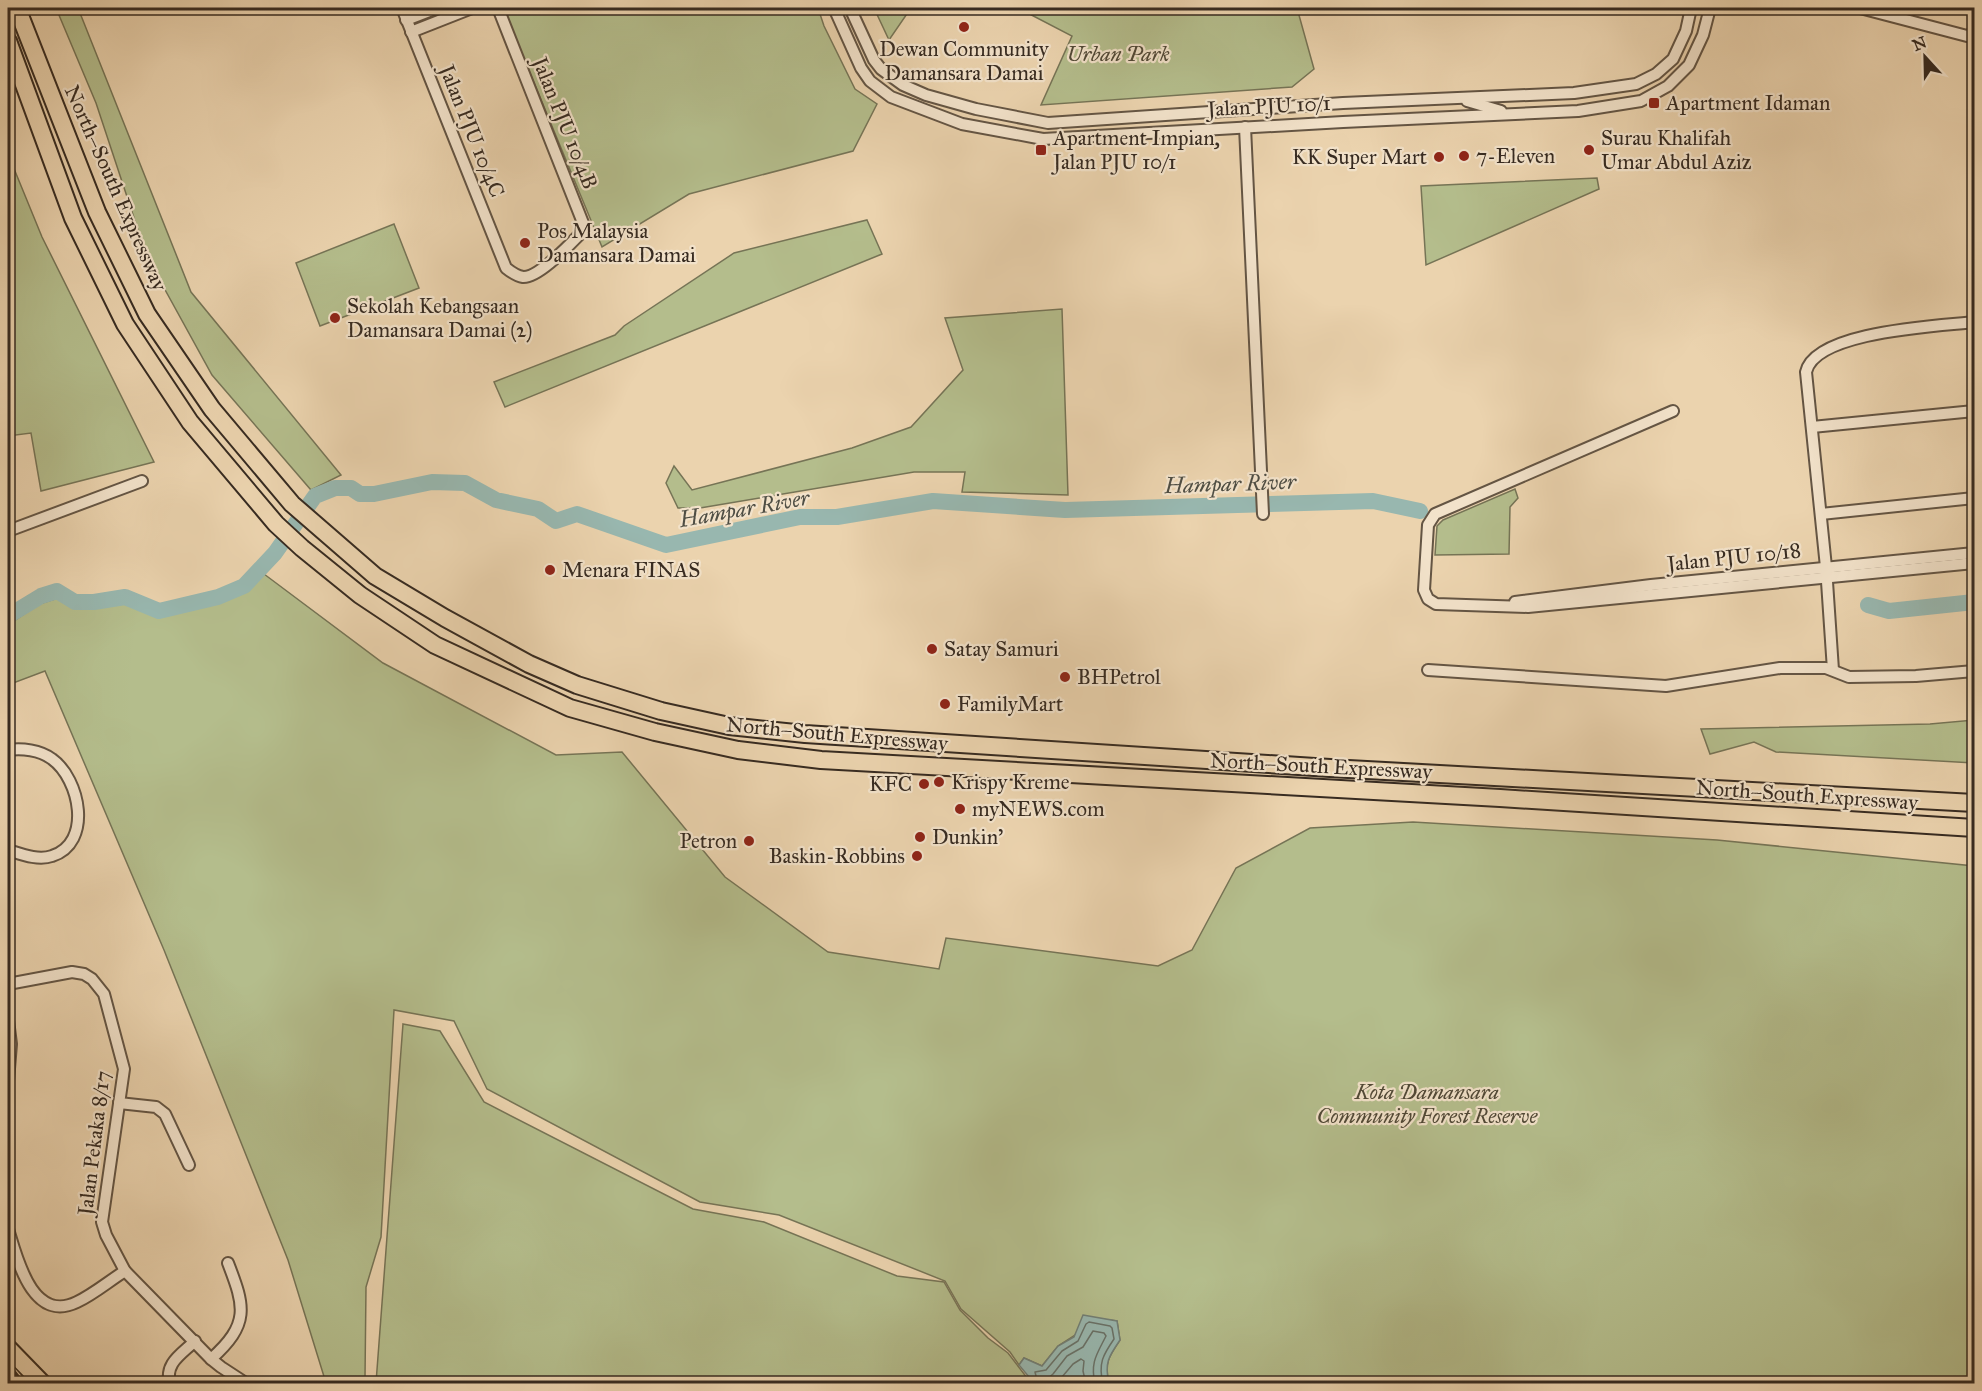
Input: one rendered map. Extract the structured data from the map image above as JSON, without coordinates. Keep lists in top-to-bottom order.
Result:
{
  "streets": {
    "highway": ["North–South Expressway"],
    "street": [
      "Jalan PJU 10/1",
      "Jalan PJU 10/4B",
      "Jalan PJU 10/4C",
      "Jalan PJU 10/18",
      "Jalan Pekaka 8/17"
    ]
  },
  "crossings": [
    ["Jalan PJU 10/4B", "Jalan PJU 10/4C"]
  ],
  "water": ["Hampar River"],
  "parks": ["Urban Park", "Kota Damansara Community Forest Reserve"],
  "places": {
    "other": [
      "Dewan Community Damansara Damai",
      "Surau Khalifah Umar Abdul Aziz",
      "7-Eleven",
      "KK Super Mart",
      "Pos Malaysia Damansara Damai",
      "Sekolah Kebangsaan Damansara Damai (2)",
      "Menara FINAS",
      "Satay Samuri",
      "BHPetrol",
      "FamilyMart",
      "Krispy Kreme",
      "KFC",
      "myNEWS.com",
      "Dunkin'",
      "Petron",
      "Baskin-Robbins"
    ],
    "transit": ["Apartment Idaman", "Apartment Impian, Jalan PJU 10/1"]
  },
  "north": "top"
}
